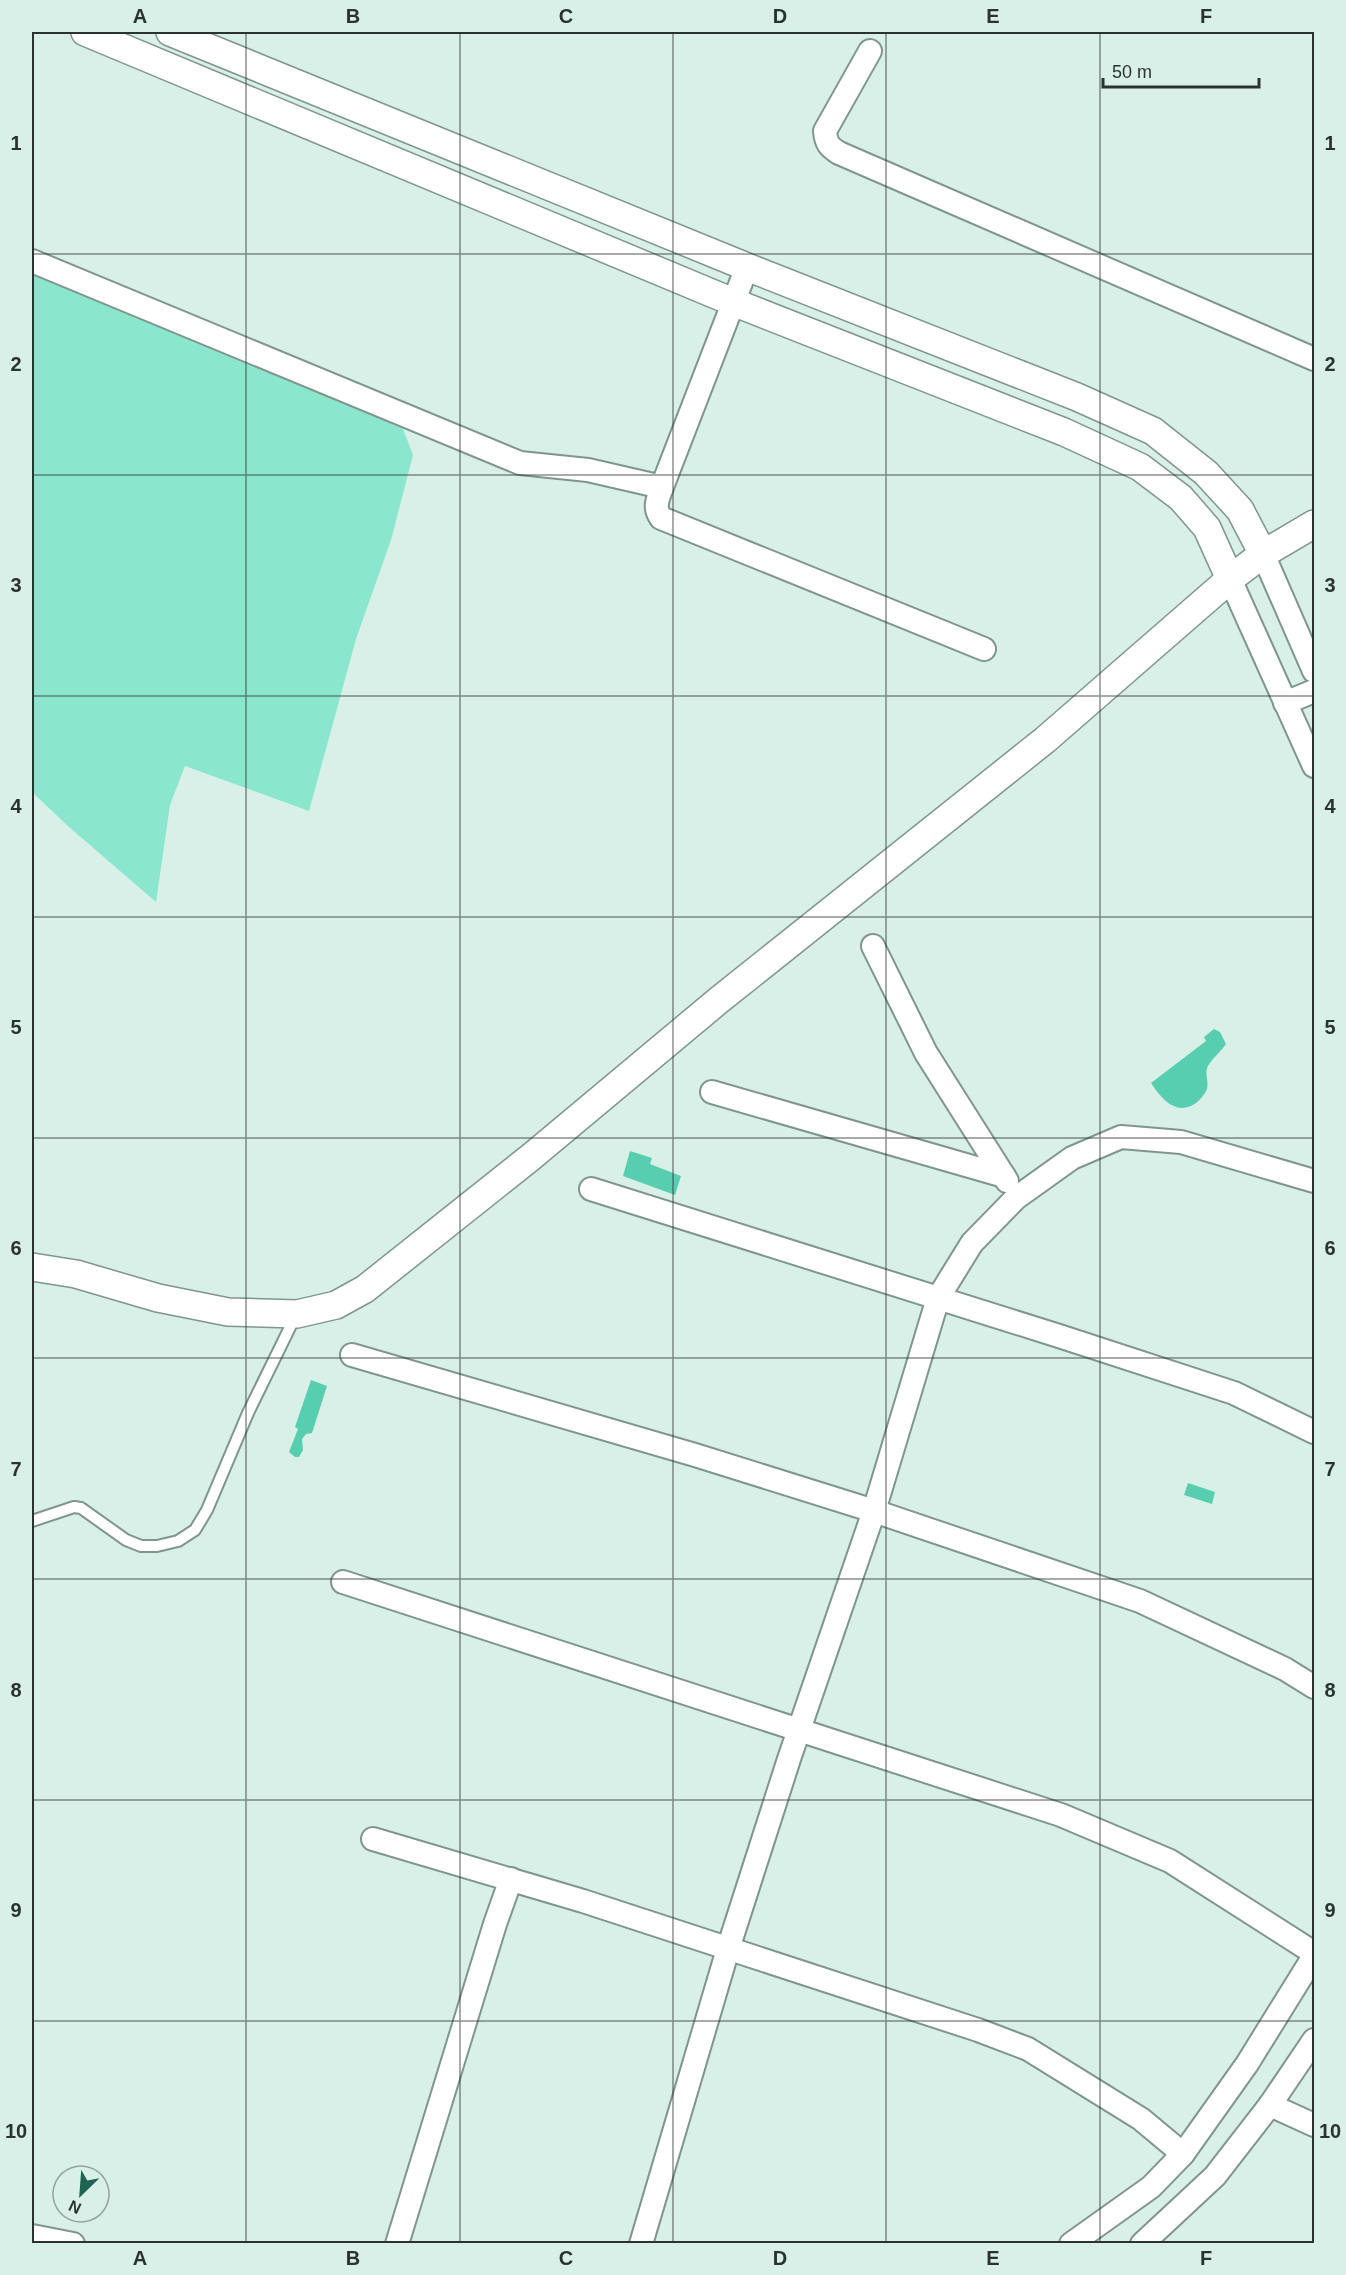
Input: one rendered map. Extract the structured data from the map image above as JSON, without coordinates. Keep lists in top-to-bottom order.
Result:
{
  "scale_bar": "50 m",
  "north": "bottom left",
  "grid": {
    "columns": [
      "A",
      "B",
      "C",
      "D",
      "E",
      "F"
    ],
    "rows": [
      "1",
      "2",
      "3",
      "4",
      "5",
      "6",
      "7",
      "8",
      "9",
      "10"
    ]
  }
}
